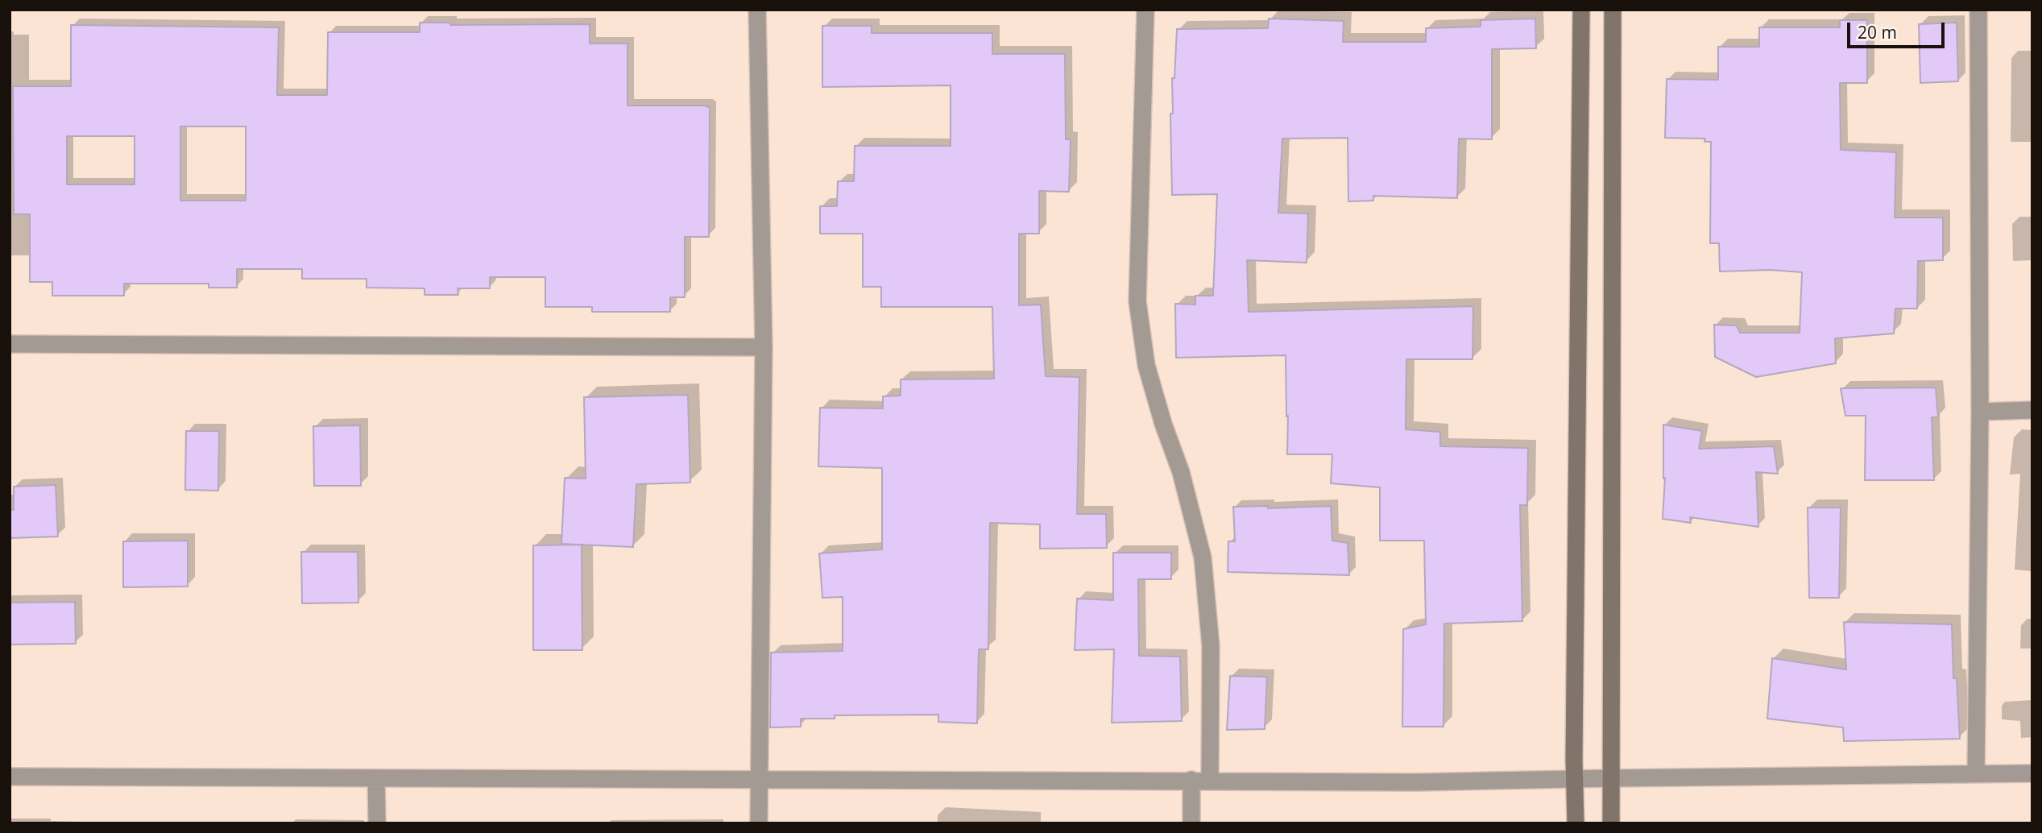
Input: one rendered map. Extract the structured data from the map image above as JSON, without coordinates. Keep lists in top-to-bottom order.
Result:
{
  "scale_bar": "20 m"
}
